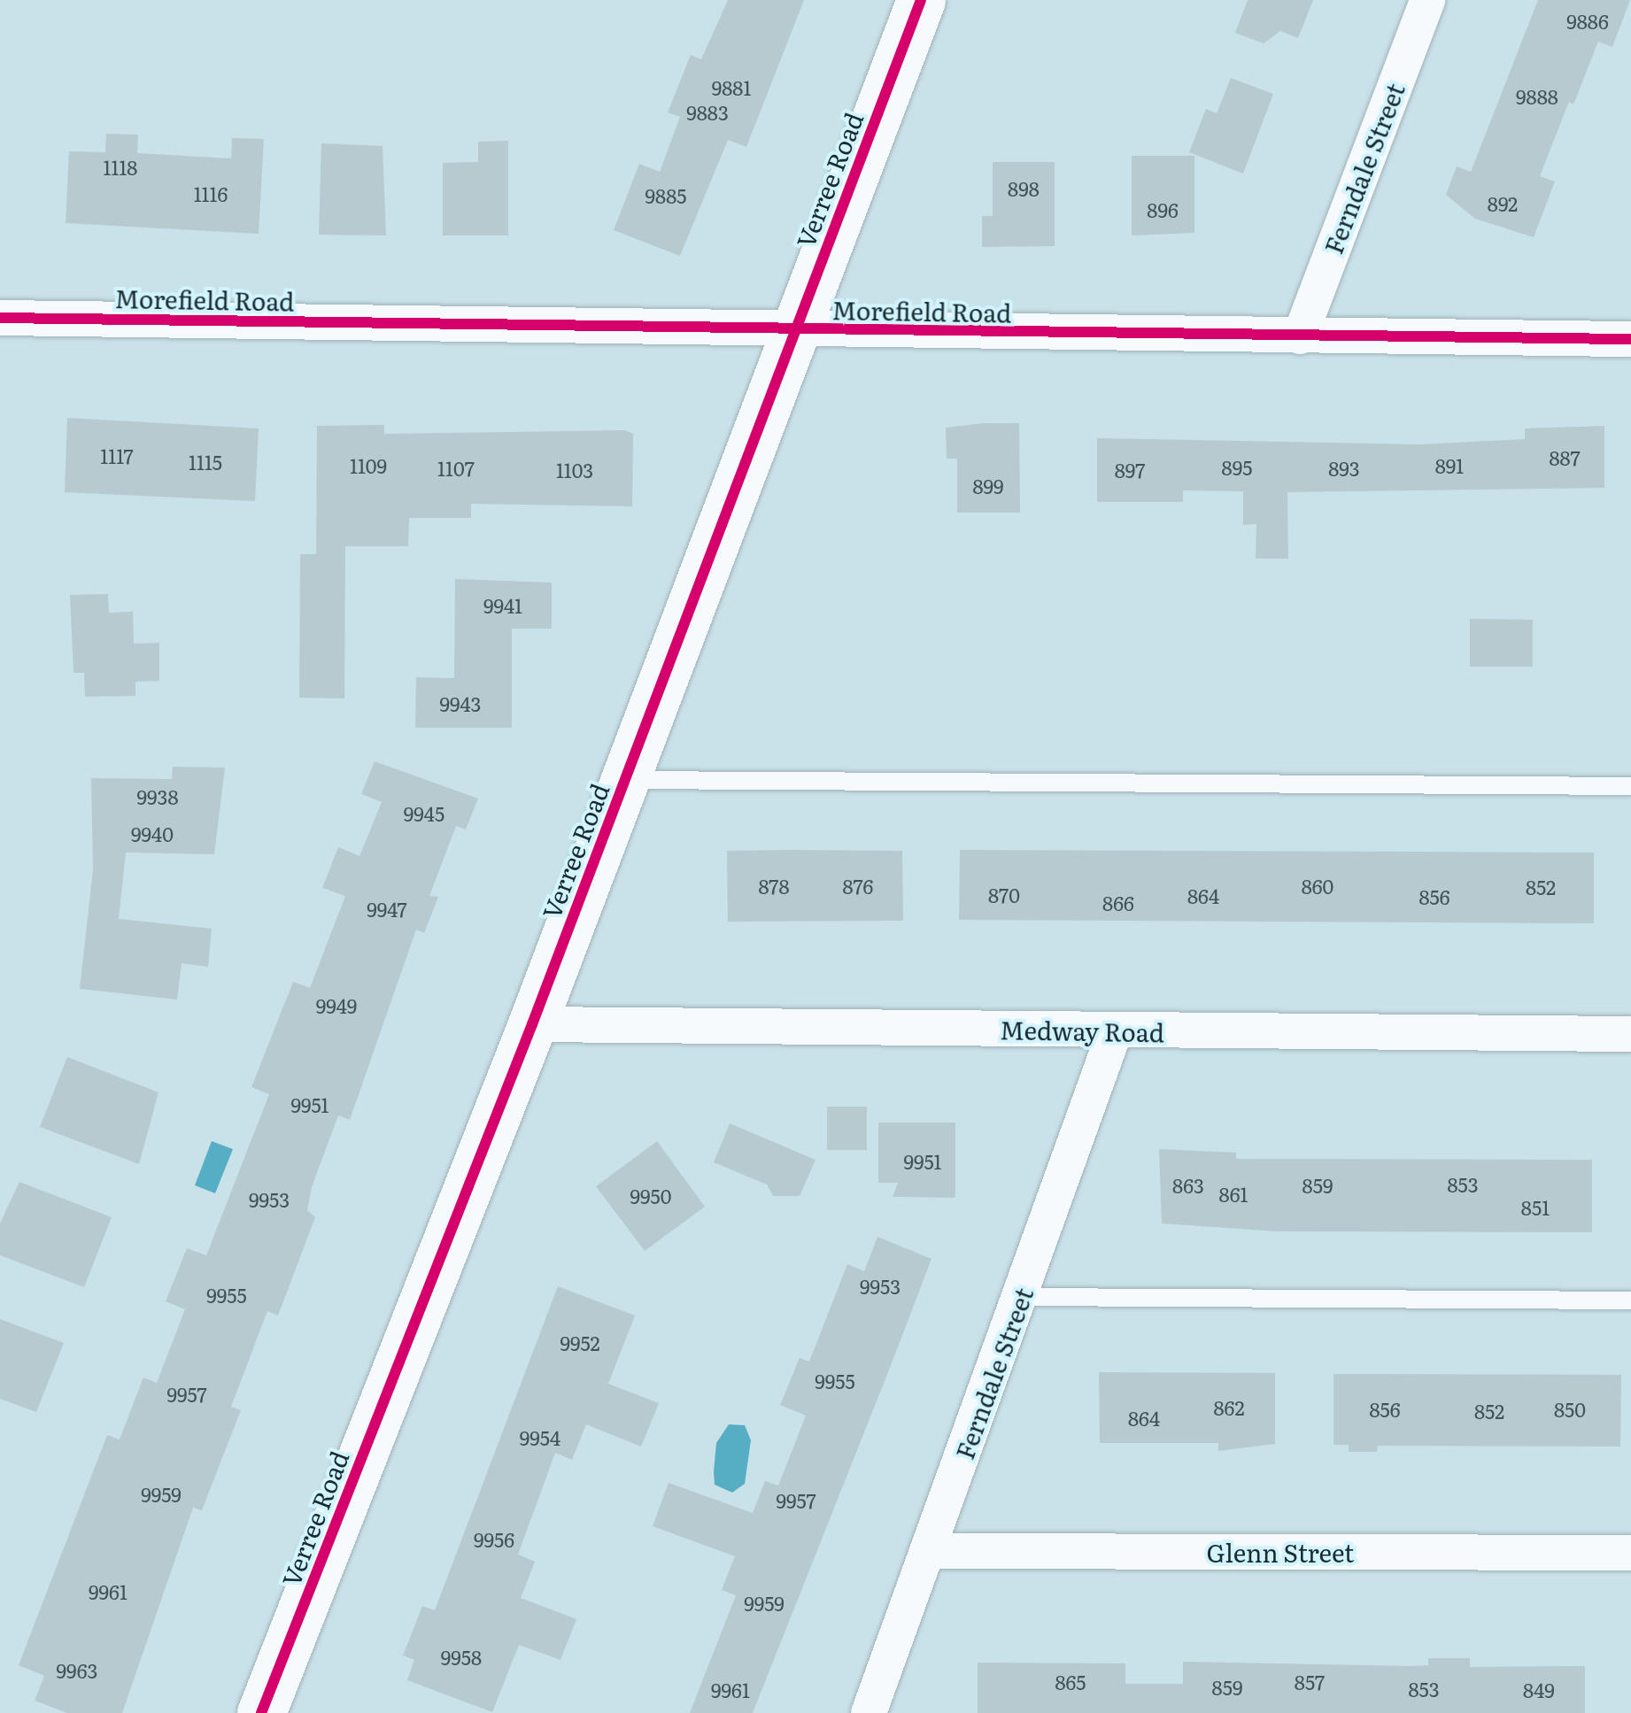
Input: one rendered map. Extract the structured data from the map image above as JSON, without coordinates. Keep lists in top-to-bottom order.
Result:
{
  "streets": {
    "main road": ["Verree Road"],
    "street": [
      "Ferndale Street",
      "Morefield Road",
      "Medway Road",
      "Glenn Street"
    ]
  },
  "crossings": [
    ["Ferndale Street", "Morefield Road"],
    ["Ferndale Street", "Medway Road"],
    ["Ferndale Street", "Glenn Street"],
    ["Verree Road", "Morefield Road"],
    ["Verree Road", "Medway Road"]
  ],
  "house_numbers": [
    "9886",
    "9881",
    "9888",
    "9883",
    "1118",
    "898",
    "1116",
    "9885",
    "892",
    "896",
    "1117",
    "887",
    "1115",
    "1109",
    "891",
    "895",
    "1107",
    "893",
    "1103",
    "897",
    "899",
    "9941",
    "9943",
    "9938",
    "9945",
    "9940",
    "878",
    "876",
    "860",
    "852",
    "870",
    "864",
    "856",
    "866",
    "9947",
    "9949",
    "9951",
    "9951",
    "853",
    "863",
    "859",
    "861",
    "9950",
    "9953",
    "851",
    "9953",
    "9955",
    "9952",
    "9955",
    "9957",
    "862",
    "856",
    "850",
    "852",
    "864",
    "9954",
    "9959",
    "9957",
    "9956",
    "9961",
    "9959",
    "9958",
    "9963",
    "865",
    "857",
    "859",
    "853",
    "9961",
    "849"
  ]
}
